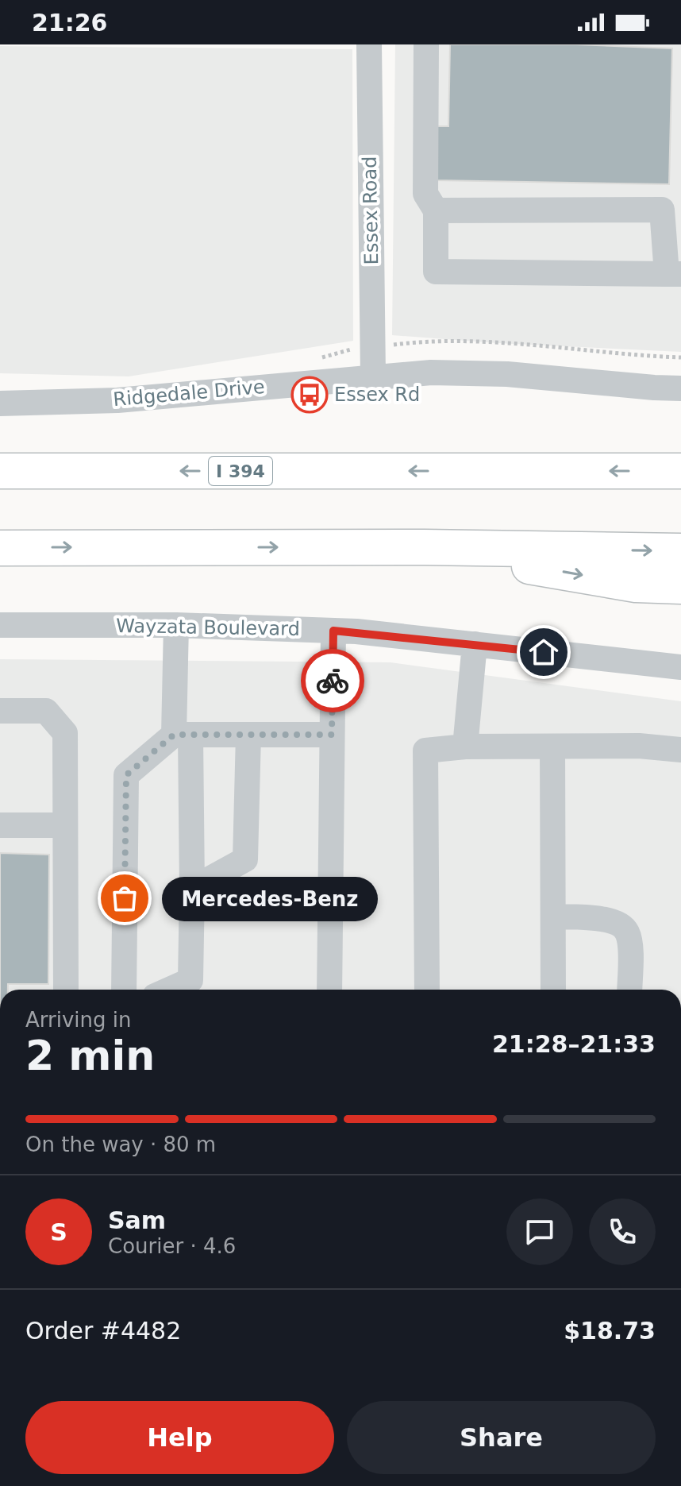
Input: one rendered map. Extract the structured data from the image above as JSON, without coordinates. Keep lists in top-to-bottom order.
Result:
{
  "streets": {
    "highway": ["I 394"],
    "street": ["Essex Road", "Ridgedale Drive", "Wayzata Boulevard"]
  },
  "crossings": [
    ["Essex Road", "Ridgedale Drive"]
  ],
  "places": {
    "bus stop": ["Essex Rd"],
    "other": ["Mercedes-Benz"]
  },
  "page": {
    "status": "21:26",
    "bubble": "Mercedes-Benz",
    "heading": ["2 min", "Arriving in", "21:28–21:33"],
    "panel": [
      "Sam",
      "Courier · 4.6",
      "Order #4482",
      "$18.73"
    ],
    "bar": "On the way · 80 m",
    "round": "S",
    "buttons": ["Help", "Share"]
  }
}
